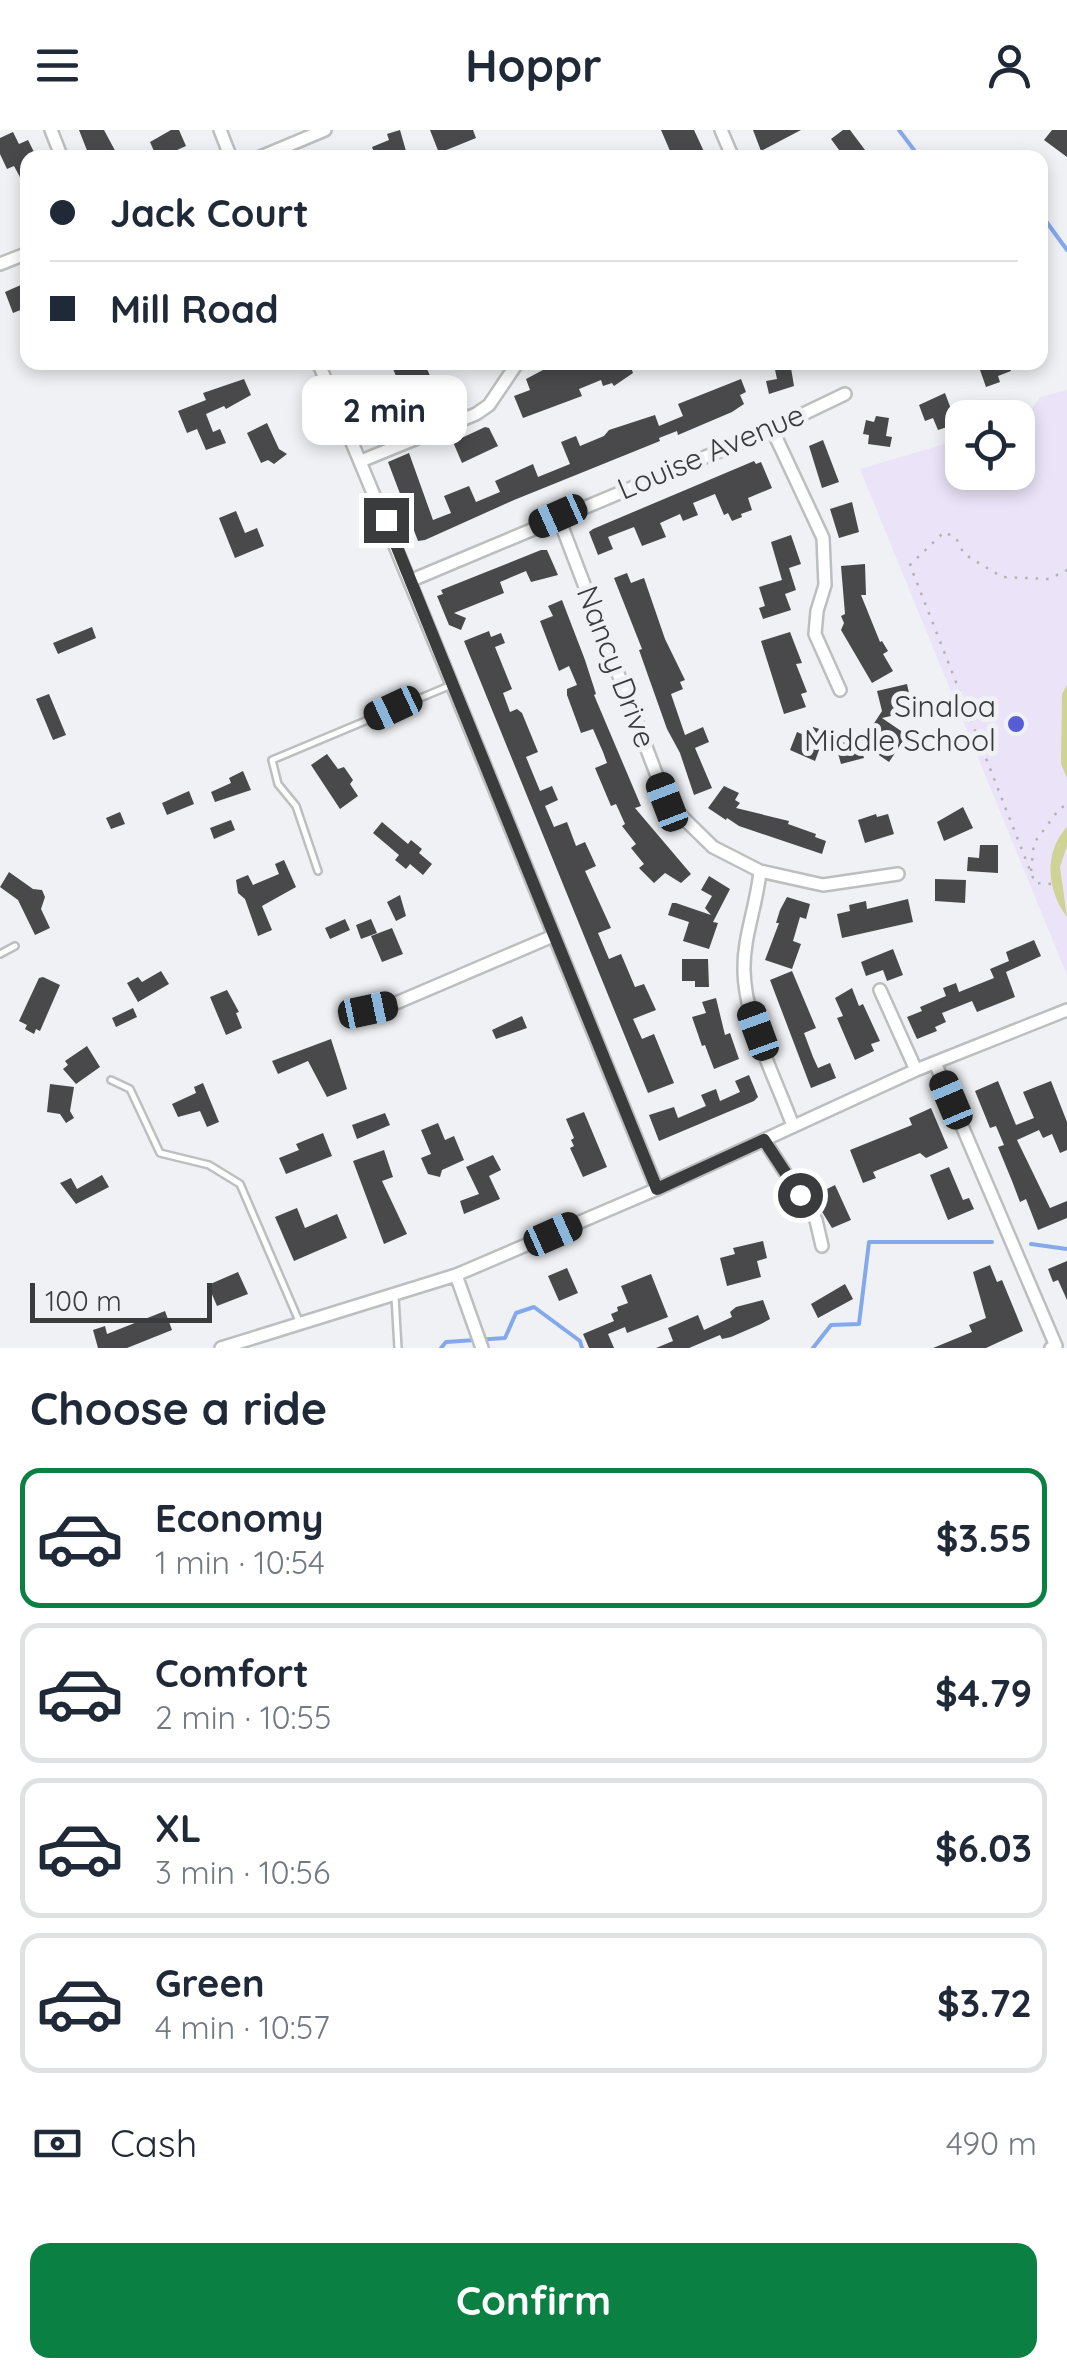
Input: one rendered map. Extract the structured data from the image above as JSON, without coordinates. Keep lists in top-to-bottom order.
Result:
{
  "streets": {
    "street": ["Louise Avenue", "Nancy Drive"]
  },
  "crossings": [
    ["Louise Avenue", "Nancy Drive"]
  ],
  "places": ["Sinaloa Middle School"],
  "scale_bar": "100 m",
  "page": {
    "header": "Hoppr",
    "banner": ["Jack Court", "Mill Road"],
    "bubble": "2 min",
    "scale": "100 m",
    "heading": "Choose a ride",
    "list": [
      {
        "name": "Economy",
        "note": "1 min · 10:54",
        "value": "$3.55"
      },
      {
        "name": "Comfort",
        "note": "2 min · 10:55",
        "value": "$4.79"
      },
      {
        "name": "XL",
        "note": "3 min · 10:56",
        "value": "$6.03"
      },
      {
        "name": "Green",
        "note": "4 min · 10:57",
        "value": "$3.72"
      }
    ],
    "pay": ["Cash", "490 m"],
    "buttons": "Confirm"
  }
}
